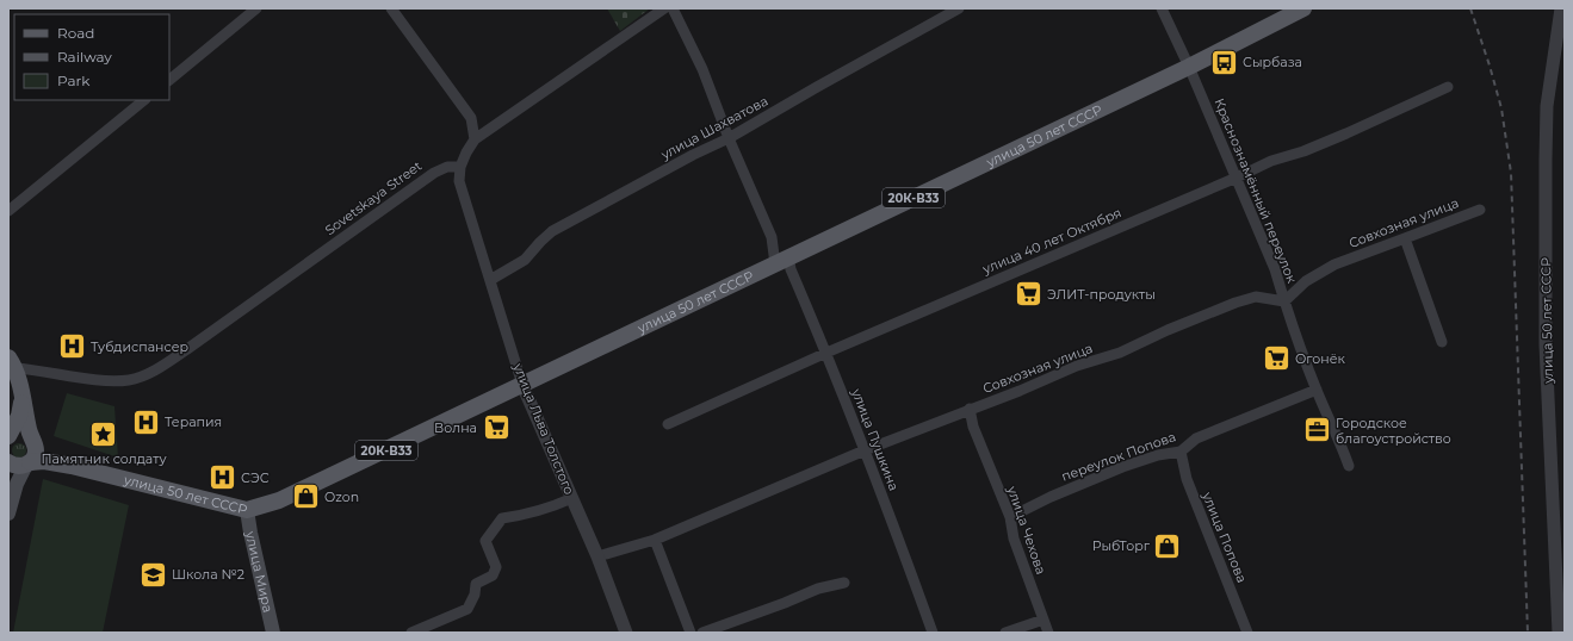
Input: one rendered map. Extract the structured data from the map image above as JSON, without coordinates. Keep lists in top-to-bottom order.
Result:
{
  "streets": {
    "main road": ["улица 50 лет СССР", "20К-В33", "улица Мира"],
    "street": [
      "улица Шахватова",
      "Краснознамённый переулок",
      "Совхозная улица",
      "улица 40 лет Октября",
      "улица Льва Толстого",
      "улица Пушкина",
      "переулок Попова",
      "улица Чехова",
      "улица Попова"
    ]
  },
  "crossings": [
    ["улица Шахватова", "улица Льва Толстого"],
    ["улица Шахватова", "улица Пушкина"],
    ["улица 50 лет СССР", "Краснознамённый переулок"],
    ["улица 50 лет СССР", "улица Льва Толстого"],
    ["улица 50 лет СССР", "улица Пушкина"],
    ["улица 50 лет СССР", "улица Мира"],
    ["Краснознамённый переулок", "Совхозная улица"],
    ["Краснознамённый переулок", "улица 40 лет Октября"],
    ["Краснознамённый переулок", "переулок Попова"],
    ["Совхозная улица", "улица Льва Толстого"],
    ["Совхозная улица", "улица Пушкина"],
    ["Совхозная улица", "улица Чехова"],
    ["улица 40 лет Октября", "улица Пушкина"],
    ["переулок Попова", "улица Чехова"],
    ["переулок Попова", "улица Попова"]
  ],
  "places": {
    "bus stop": ["Сырбаза"],
    "supermarket": ["ЭЛИТ-продукты", "Огонёк", "Волна"],
    "hospital": ["Тубдиспансер", "Терапия", "СЭС"],
    "office": ["Городское благоустройство"],
    "place": ["Памятник солдату"],
    "shop": ["Ozon", "РыбТорг"],
    "school or university": ["Школа №2"]
  },
  "legend": ["Road", "Railway", "Park"]
}
